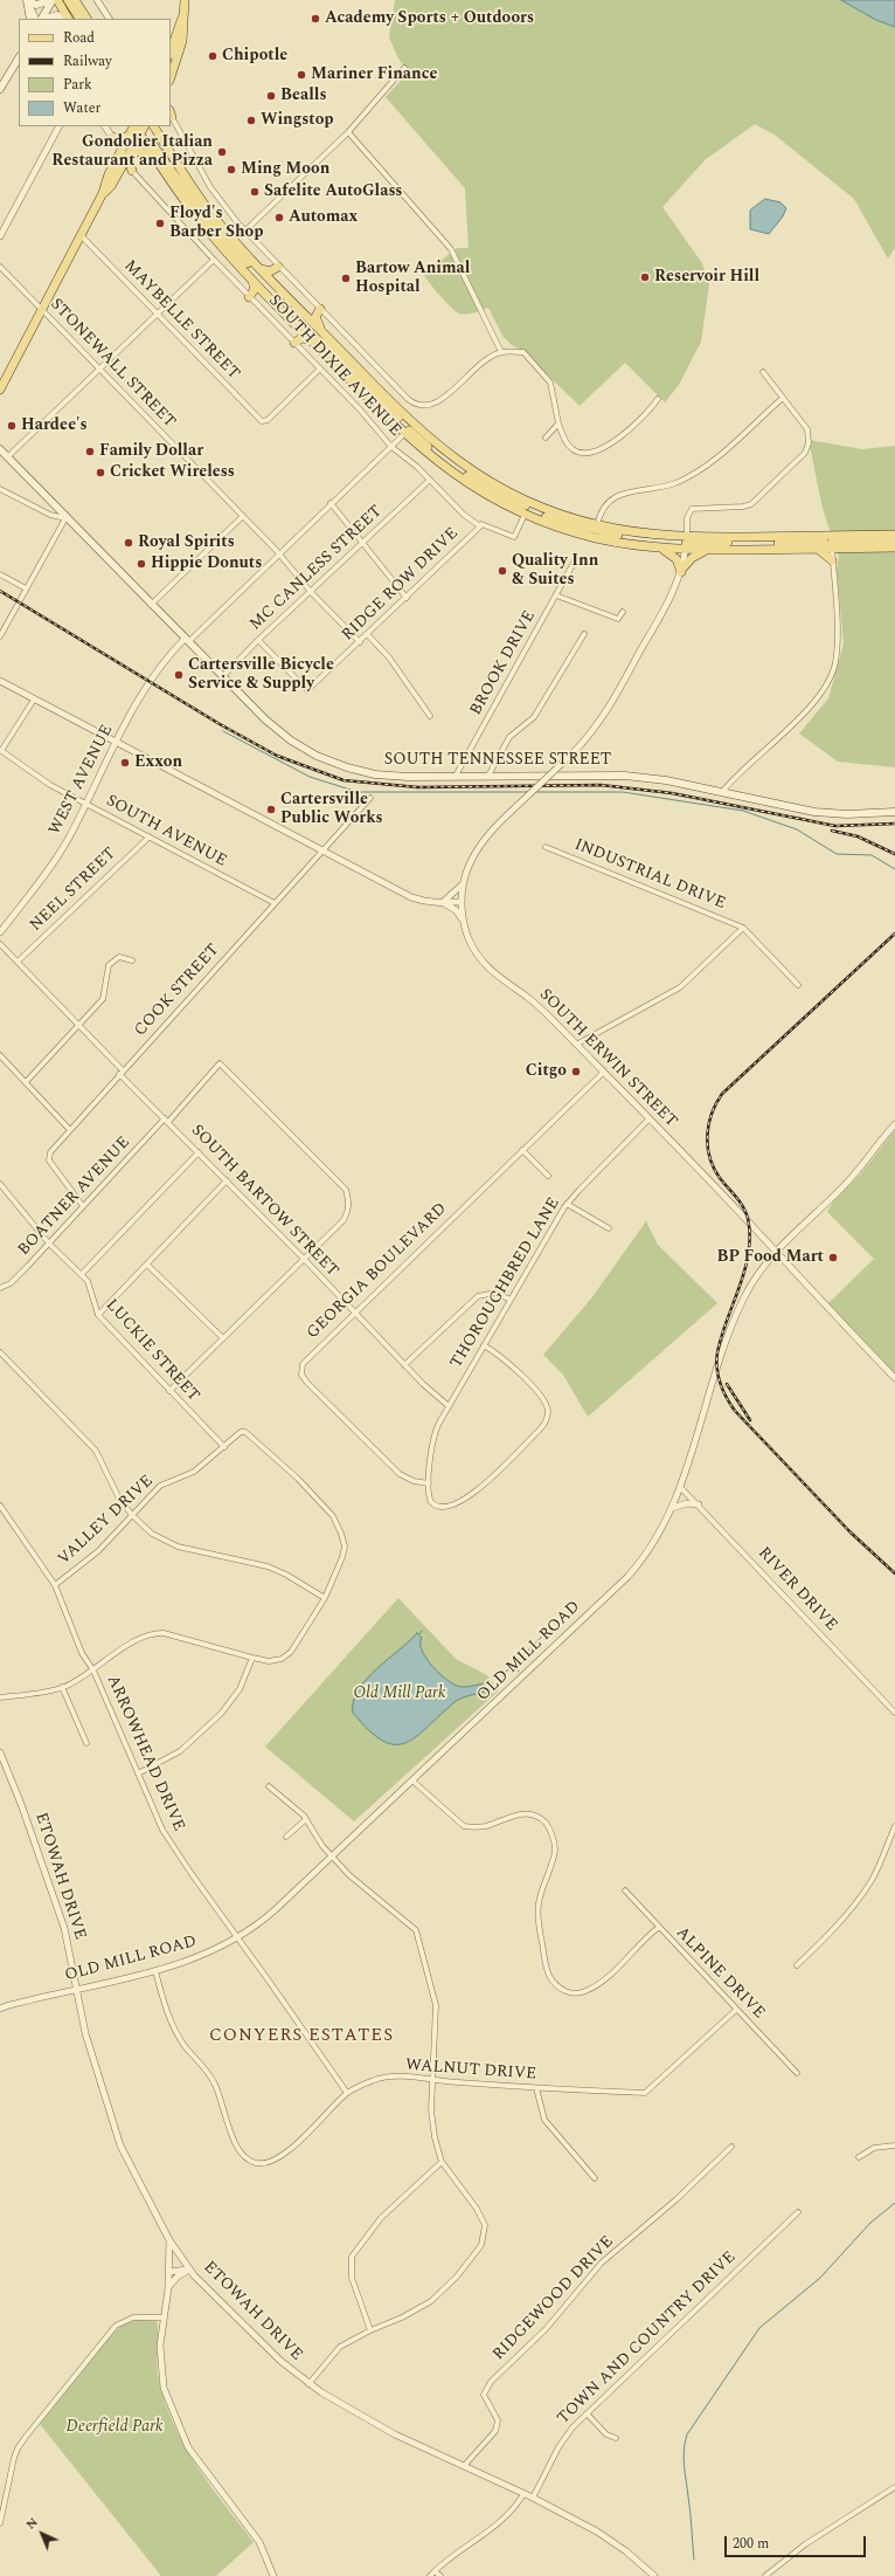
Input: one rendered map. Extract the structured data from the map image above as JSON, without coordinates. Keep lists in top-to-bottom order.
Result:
{
  "streets": {
    "main road": ["SOUTH TENNESSEE STREET"],
    "street": [
      "MAYBELLE STREET",
      "STONEWALL STREET",
      "SOUTH DIXIE AVENUE",
      "MC CANLESS STREET",
      "RIDGE ROW DRIVE",
      "BROOK DRIVE",
      "WEST AVENUE",
      "SOUTH AVENUE",
      "INDUSTRIAL DRIVE",
      "NEEL STREET",
      "COOK STREET",
      "SOUTH ERWIN STREET",
      "BOATNER AVENUE",
      "SOUTH BARTOW STREET",
      "GEORGIA BOULEVARD",
      "THOROUGHBRED LANE",
      "LUCKIE STREET",
      "VALLEY DRIVE",
      "RIVER DRIVE",
      "OLD MILL ROAD",
      "ARROWHEAD DRIVE",
      "ETOWAH DRIVE",
      "ALPINE DRIVE",
      "WALNUT DRIVE",
      "RIDGEWOOD DRIVE",
      "TOWN AND COUNTRY DRIVE"
    ]
  },
  "crossings": [
    ["MAYBELLE STREET", "SOUTH DIXIE AVENUE"],
    ["STONEWALL STREET", "MC CANLESS STREET"],
    ["STONEWALL STREET", "RIDGE ROW DRIVE"],
    ["SOUTH DIXIE AVENUE", "MC CANLESS STREET"],
    ["SOUTH DIXIE AVENUE", "RIDGE ROW DRIVE"],
    ["MC CANLESS STREET", "RIDGE ROW DRIVE"],
    ["MC CANLESS STREET", "SOUTH TENNESSEE STREET"],
    ["BROOK DRIVE", "SOUTH TENNESSEE STREET"],
    ["SOUTH TENNESSEE STREET", "WEST AVENUE"],
    ["WEST AVENUE", "SOUTH AVENUE"],
    ["SOUTH AVENUE", "NEEL STREET"],
    ["SOUTH AVENUE", "COOK STREET"],
    ["NEEL STREET", "SOUTH BARTOW STREET"],
    ["COOK STREET", "BOATNER AVENUE"],
    ["COOK STREET", "SOUTH BARTOW STREET"],
    ["SOUTH ERWIN STREET", "GEORGIA BOULEVARD"],
    ["SOUTH ERWIN STREET", "THOROUGHBRED LANE"],
    ["SOUTH ERWIN STREET", "OLD MILL ROAD"],
    ["BOATNER AVENUE", "SOUTH BARTOW STREET"],
    ["BOATNER AVENUE", "LUCKIE STREET"],
    ["SOUTH BARTOW STREET", "GEORGIA BOULEVARD"],
    ["SOUTH BARTOW STREET", "THOROUGHBRED LANE"],
    ["GEORGIA BOULEVARD", "THOROUGHBRED LANE"],
    ["LUCKIE STREET", "VALLEY DRIVE"],
    ["VALLEY DRIVE", "ARROWHEAD DRIVE"],
    ["RIVER DRIVE", "OLD MILL ROAD"],
    ["OLD MILL ROAD", "ARROWHEAD DRIVE"],
    ["OLD MILL ROAD", "ETOWAH DRIVE"],
    ["OLD MILL ROAD", "WALNUT DRIVE"],
    ["ARROWHEAD DRIVE", "WALNUT DRIVE"],
    ["ETOWAH DRIVE", "RIDGEWOOD DRIVE"],
    ["ETOWAH DRIVE", "TOWN AND COUNTRY DRIVE"],
    ["ALPINE DRIVE", "WALNUT DRIVE"]
  ],
  "districts": ["CONYERS ESTATES"],
  "parks": ["Old Mill Park", "Deerfield Park"],
  "places": [
    "Academy Sports + Outdoors",
    "Chipotle",
    "Mariner Finance",
    "Bealls",
    "Wingstop",
    "Gondolier Italian Restaurant and Pizza",
    "Ming Moon",
    "Safelite AutoGlass",
    "Automax",
    "Floyd's Barber Shop",
    "Reservoir Hill",
    "Bartow Animal Hospital",
    "Hardee's",
    "Family Dollar",
    "Cricket Wireless",
    "Royal Spirits",
    "Hippie Donuts",
    "Quality Inn & Suites",
    "Cartersville Bicycle Service & Supply",
    "Exxon",
    "Cartersville Public Works",
    "Citgo",
    "BP Food Mart"
  ],
  "legend": [
    "Road",
    "Railway",
    "Park",
    "Water"
  ],
  "scale_bar": "200 m",
  "north": "top left"
}
